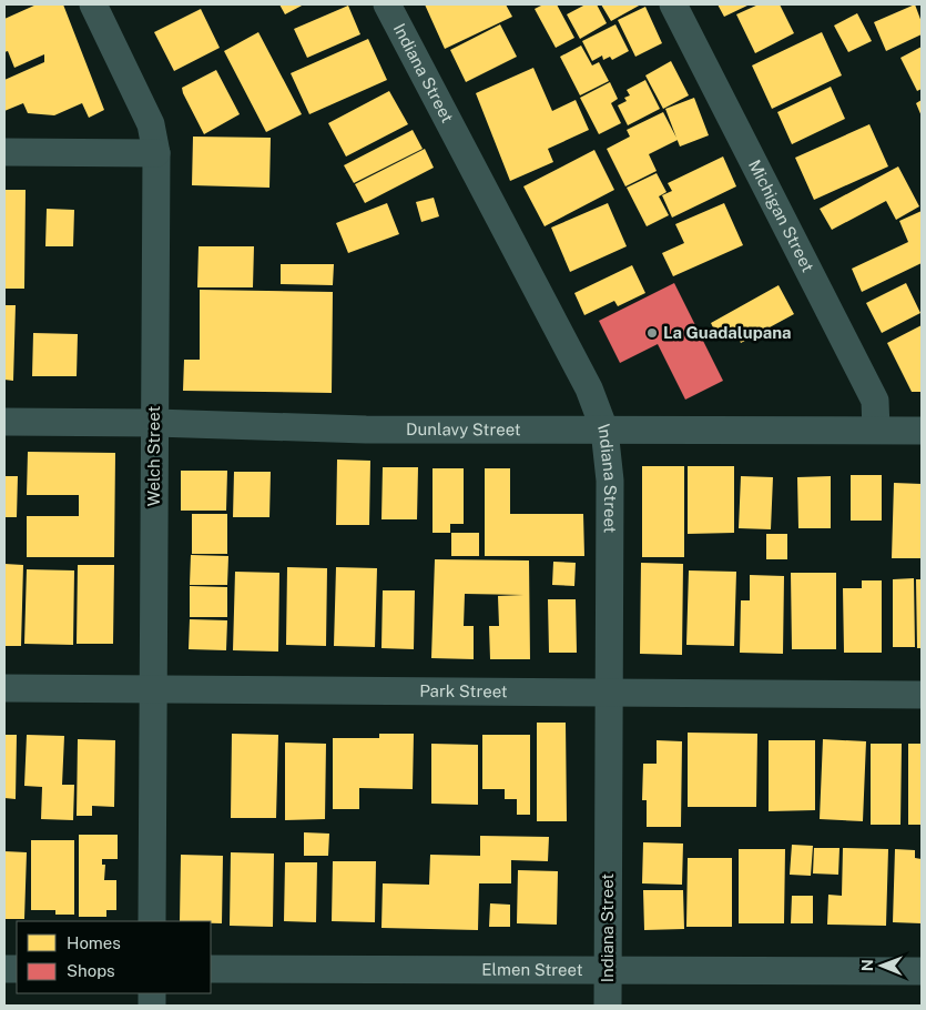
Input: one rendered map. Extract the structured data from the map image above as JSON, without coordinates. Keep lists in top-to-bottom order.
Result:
{
  "streets": {
    "street": [
      "Indiana Street",
      "Michigan Street",
      "Dunlavy Street",
      "Welch Street",
      "Park Street",
      "Elmen Street"
    ]
  },
  "crossings": [
    ["Indiana Street", "Dunlavy Street"],
    ["Indiana Street", "Park Street"],
    ["Indiana Street", "Elmen Street"],
    ["Michigan Street", "Dunlavy Street"],
    ["Dunlavy Street", "Welch Street"],
    ["Welch Street", "Park Street"]
  ],
  "places": ["La Guadalupana"],
  "legend": ["Homes", "Shops"],
  "north": "left"
}
